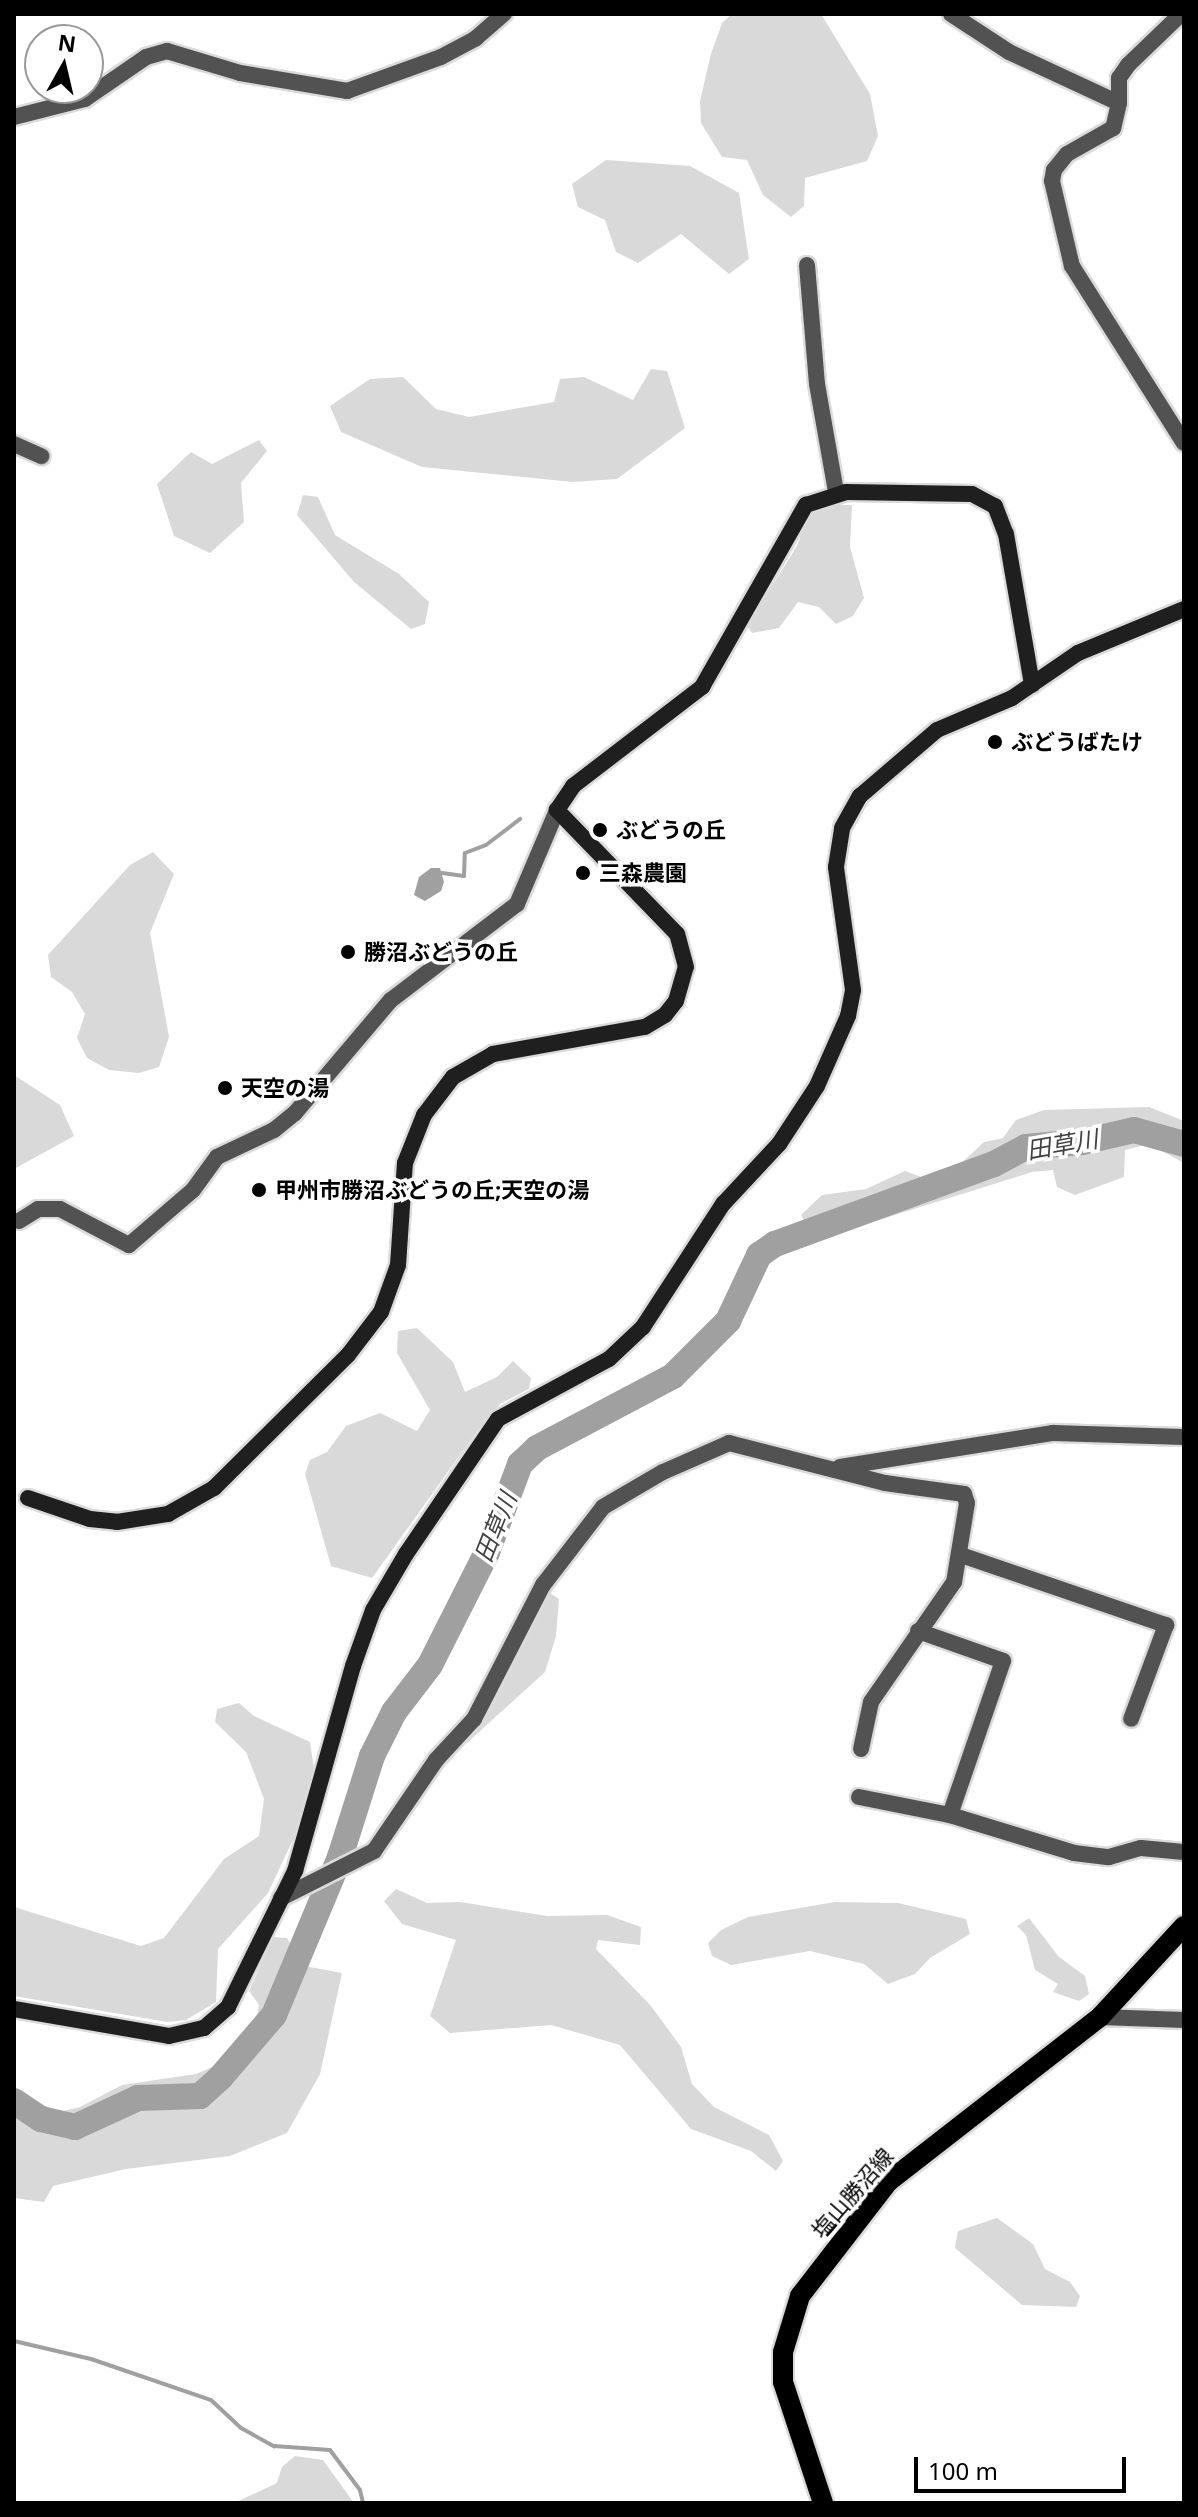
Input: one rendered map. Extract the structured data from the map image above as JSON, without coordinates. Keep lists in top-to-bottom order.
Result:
{
  "streets": {
    "main road": ["塩山勝沼線"]
  },
  "water": ["田草川"],
  "places": [
    "ぶどうばたけ",
    "ぶどうの丘",
    "三森農園",
    "勝沼ぶどうの丘",
    "天空の湯",
    "甲州市勝沼ぶどうの丘;天空の湯"
  ],
  "scale_bar": "100 m",
  "north": "top"
}
